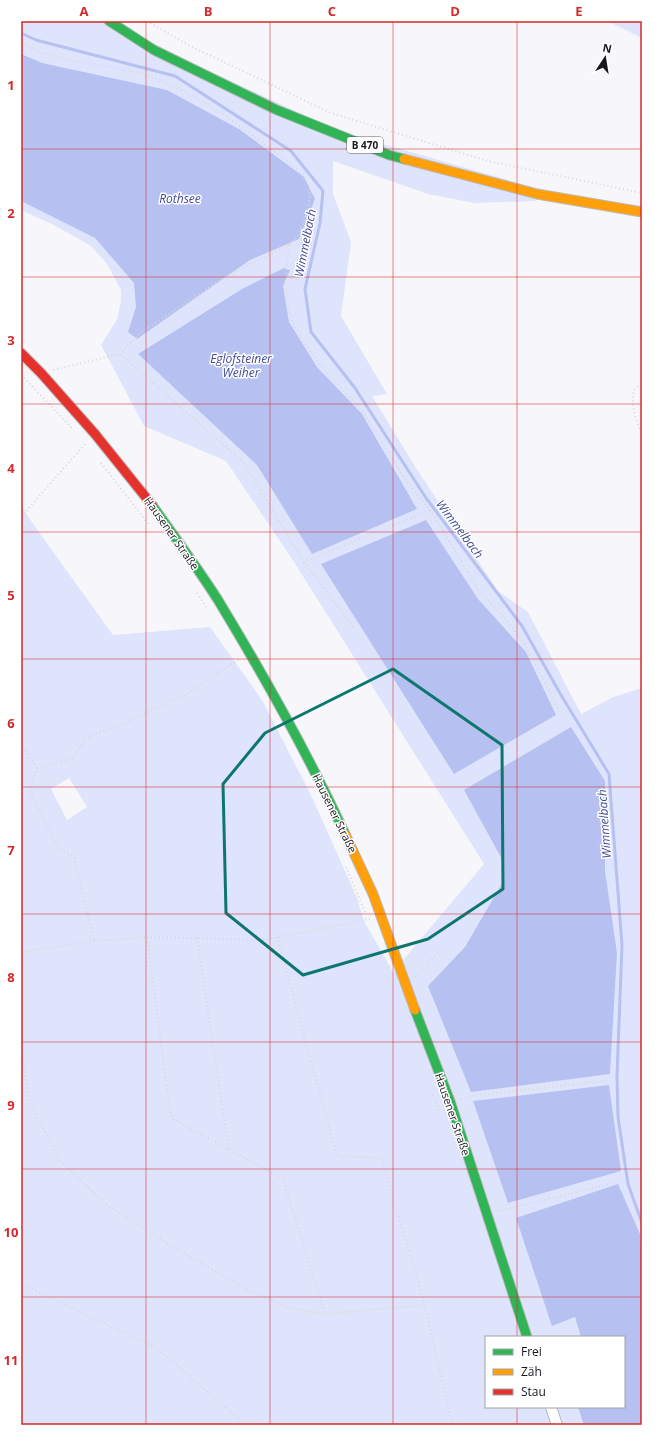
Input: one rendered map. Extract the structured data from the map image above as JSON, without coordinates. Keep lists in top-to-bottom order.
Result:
{
  "streets": {
    "street": ["B 470", "Hausener Straße"]
  },
  "water": ["Rothsee", "Wimmelbach", "Eglofsteiner Weiher"],
  "legend": ["Frei", "Zäh", "Stau"],
  "north": "top",
  "grid": {
    "columns": [
      "A",
      "B",
      "C",
      "D",
      "E"
    ],
    "rows": [
      "1",
      "2",
      "3",
      "4",
      "5",
      "6",
      "7",
      "8",
      "9",
      "10",
      "11"
    ]
  }
}
